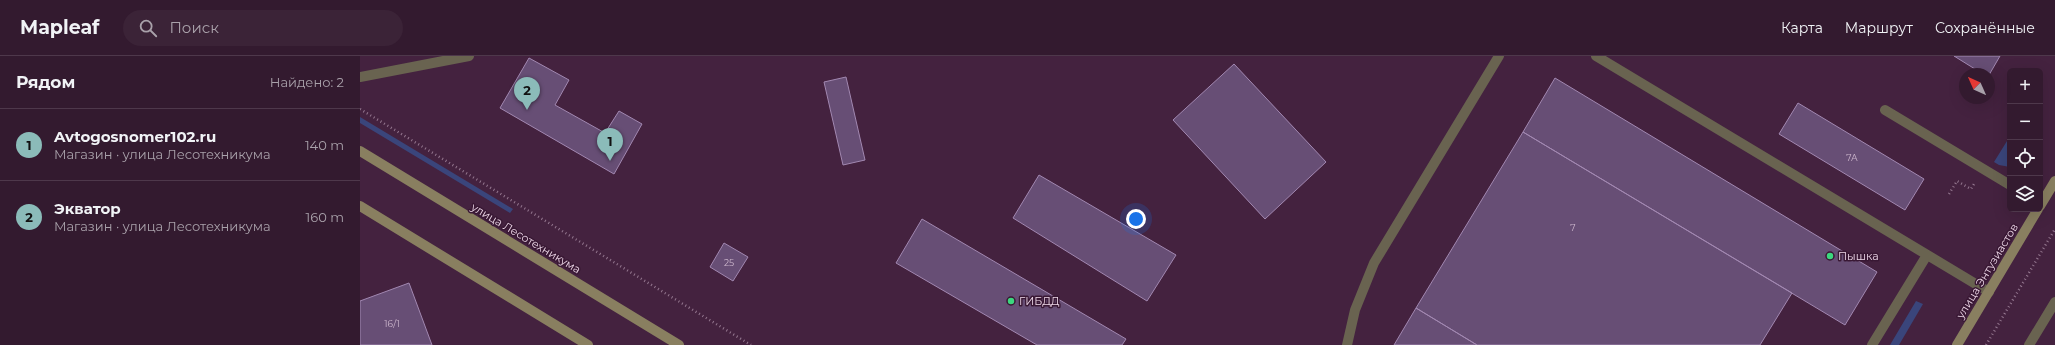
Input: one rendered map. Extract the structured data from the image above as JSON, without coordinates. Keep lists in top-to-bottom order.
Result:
{
  "streets": {
    "main road": ["улица Лесотехникума", "улица Энтузиастов"]
  },
  "places": ["Пышка", "ГИБДД"],
  "house_numbers": [
    "7А",
    "7",
    "25",
    "16/1"
  ],
  "north": "top left",
  "page": {
    "header": "Mapleaf",
    "search": "Поиск",
    "nav": ["Карта", "Маршрут", "Сохранённые"],
    "heading": ["Рядом", "Найдено: 2"],
    "map_buttons": ["+", "−"],
    "pins": ["2", "1"],
    "list": [
      {
        "mark": "1",
        "name": "Avtogosnomer102.ru",
        "note": "Магазин · улица Лесотехникума",
        "value": "140 m"
      },
      {
        "mark": "2",
        "name": "Экватор",
        "note": "Магазин · улица Лесотехникума",
        "value": "160 m"
      }
    ]
  }
}
